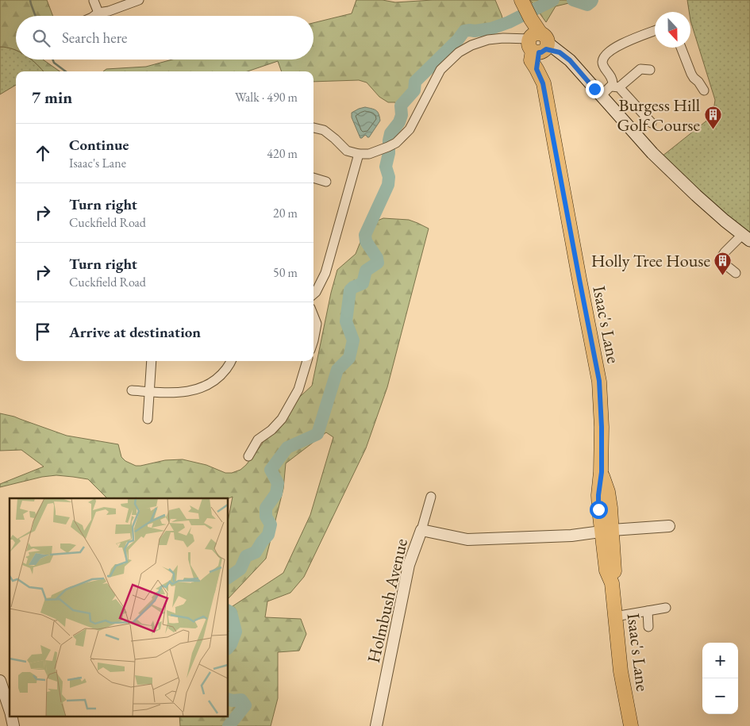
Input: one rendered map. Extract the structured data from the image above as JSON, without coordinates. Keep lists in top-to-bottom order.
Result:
{
  "streets": {
    "main road": ["Isaac's Lane"],
    "street": ["Holmbush Avenue"]
  },
  "crossings": [
    ["Isaac's Lane", "Holmbush Avenue"]
  ],
  "places": {
    "building": ["Burgess Hill Golf Course", "Holly Tree House"]
  },
  "north": "bottom",
  "page": {
    "search": "Search here",
    "heading": ["7 min", "Walk · 490 m"],
    "list": [
      ["Continue", "Isaac's Lane", "420 m"],
      ["Turn right", "Cuckfield Road", "20 m"],
      ["Turn right", "Cuckfield Road", "50 m"],
      "Arrive at destination"
    ],
    "map_buttons": ["+", "−"]
  }
}
